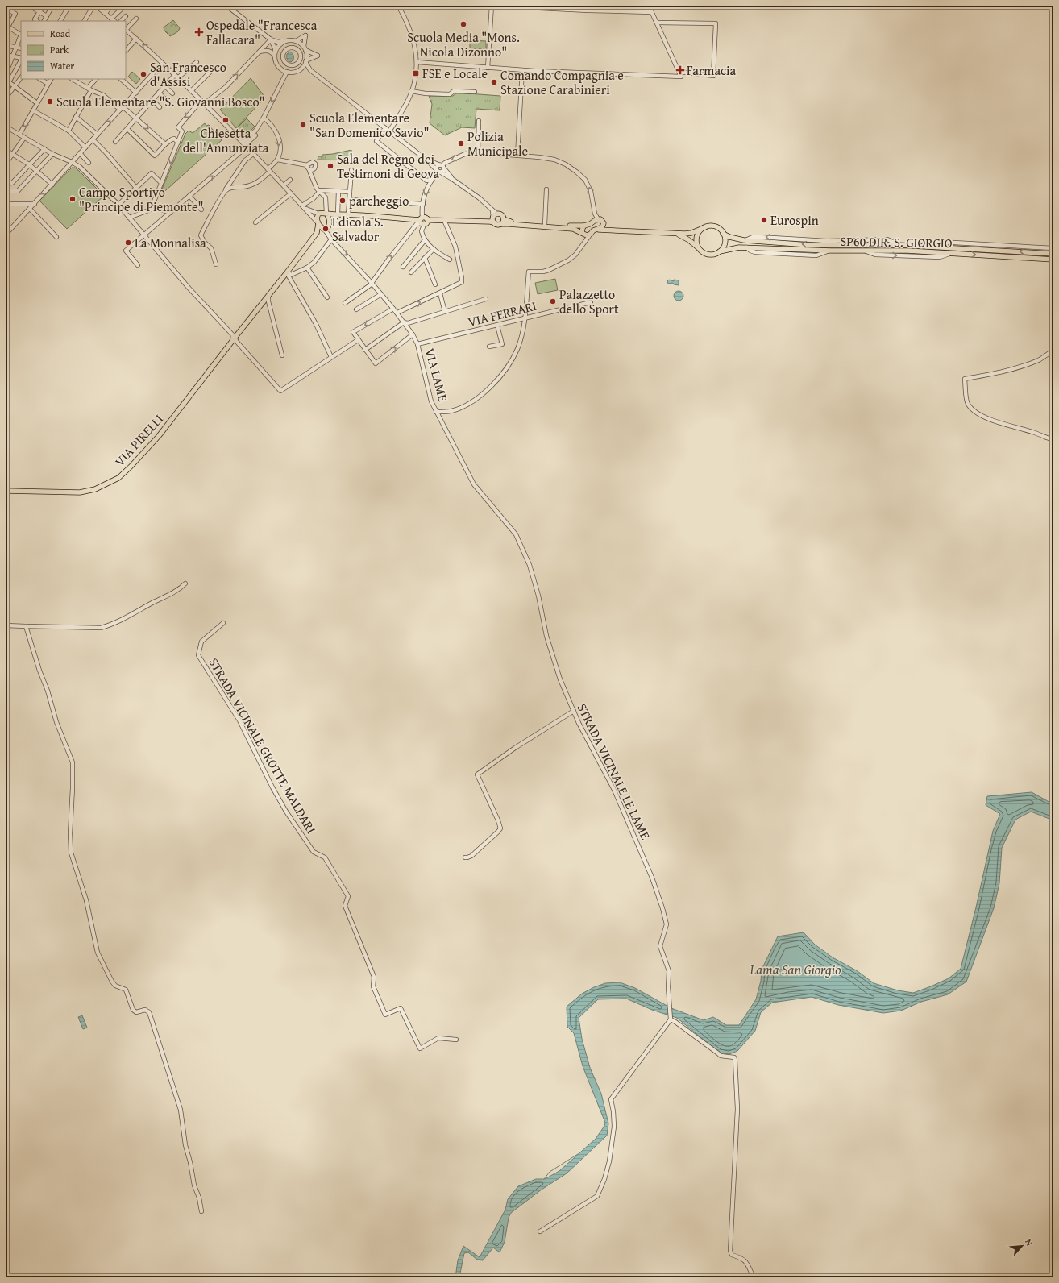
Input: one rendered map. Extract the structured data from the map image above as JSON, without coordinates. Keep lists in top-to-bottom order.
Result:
{
  "streets": {
    "main road": ["SP60 DIR. S. GIORGIO", "VIA PIRELLI"],
    "street": [
      "VIA FERRARI",
      "VIA LAME",
      "STRADA VICINALE GROTTE MALDARI",
      "STRADA VICINALE LE LAME"
    ]
  },
  "crossings": [
    ["VIA FERRARI", "VIA LAME"],
    ["VIA LAME", "VIA PIRELLI"],
    ["VIA LAME", "STRADA VICINALE LE LAME"]
  ],
  "water": ["Lama San Giorgio"],
  "places": {
    "other": [
      "Scuola Media \"Mons. Nicola Dizonno\"",
      "San Francesco d'Assisi",
      "Comando Compagnia e Stazione Carabinieri",
      "Scuola Elementare \"S. Giovanni Bosco\"",
      "Chiesetta dell'Annunziata",
      "Scuola Elementare \"San Domenico Savio\"",
      "Polizia Municipale",
      "Sala del Regno dei Testimoni di Geova",
      "Campo Sportivo \"Principe di Piemonte\"",
      "parcheggio",
      "Eurospin",
      "Edicola S. Salvador",
      "La Monnalisa",
      "Palazzetto dello Sport"
    ],
    "health": ["Ospedale \"Francesca Fallacara\"", "Farmacia"],
    "transit": ["FSE e Locale"]
  },
  "legend": ["Road", "Park", "Water"],
  "north": "top right"
}
